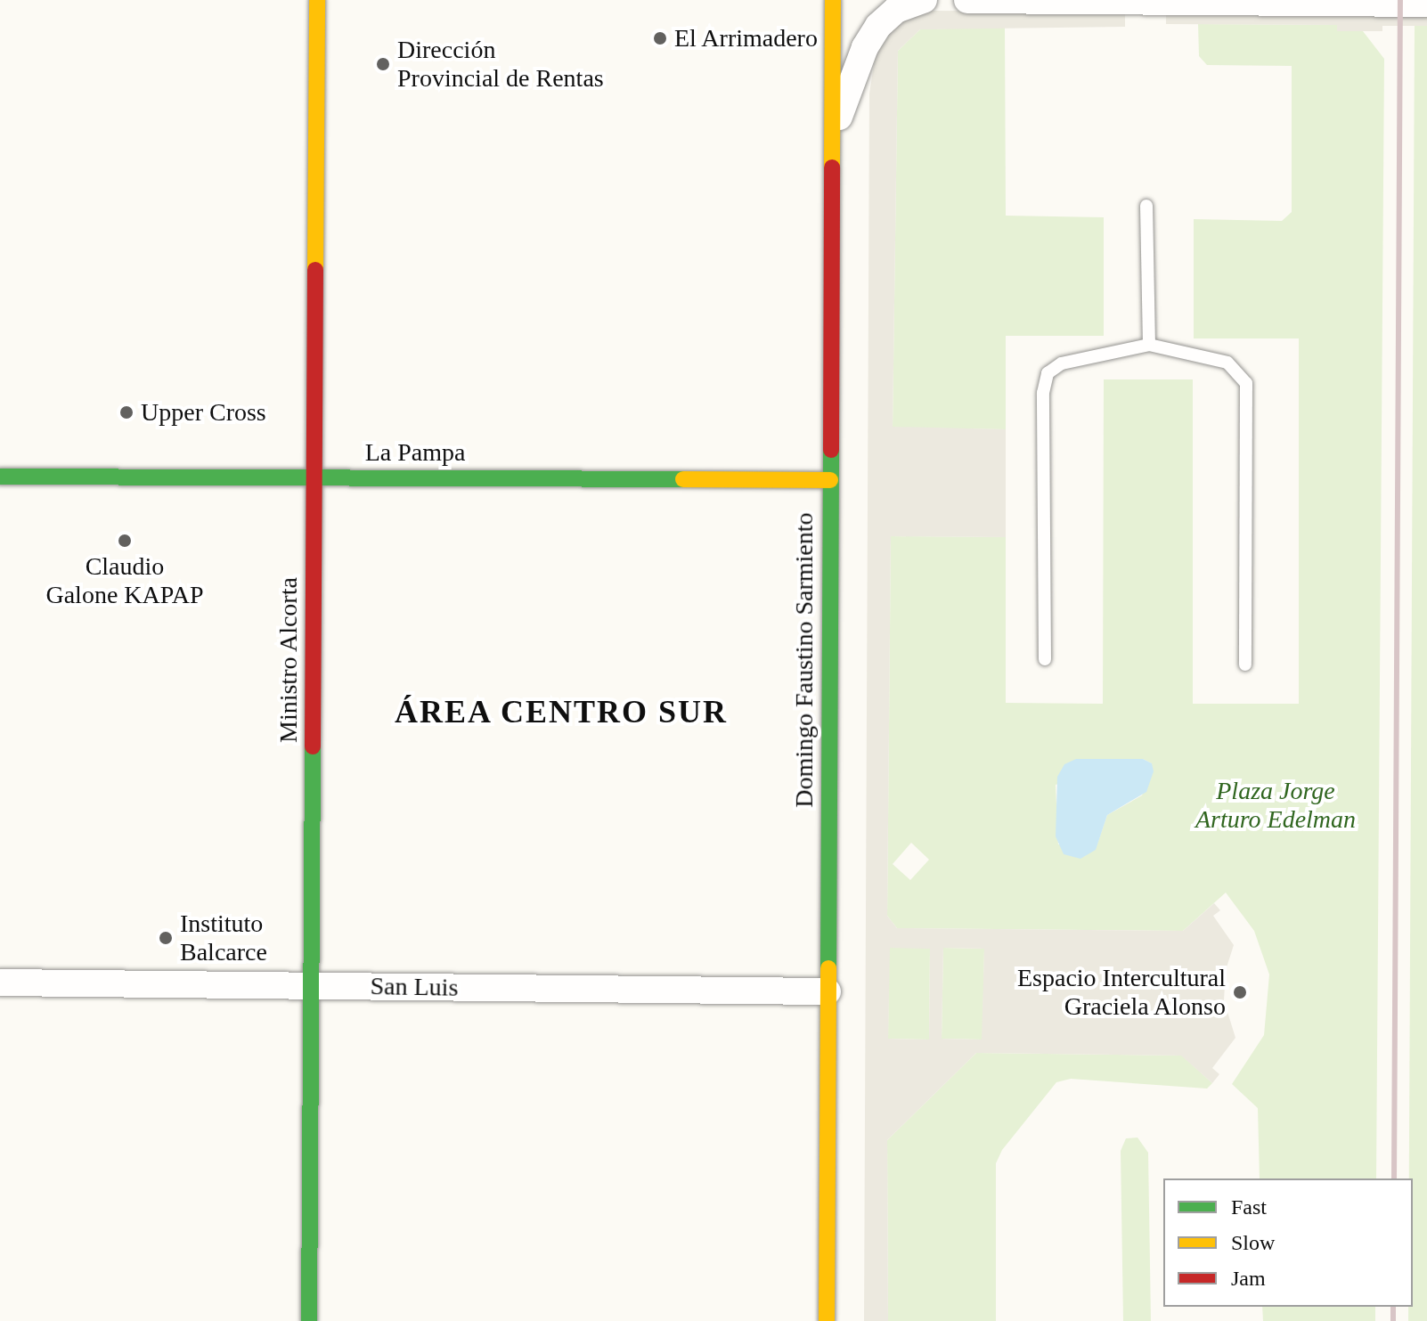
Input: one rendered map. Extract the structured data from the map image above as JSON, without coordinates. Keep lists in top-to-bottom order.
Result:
{
  "streets": {
    "street": [
      "La Pampa",
      "Ministro Alcorta",
      "Domingo Faustino Sarmiento",
      "San Luis"
    ]
  },
  "crossings": [
    ["La Pampa", "Ministro Alcorta"],
    ["La Pampa", "Domingo Faustino Sarmiento"],
    ["Ministro Alcorta", "San Luis"],
    ["Domingo Faustino Sarmiento", "San Luis"]
  ],
  "districts": ["ÁREA CENTRO SUR"],
  "parks": ["Plaza Jorge Arturo Edelman"],
  "places": [
    "El Arrimadero",
    "Dirección Provincial de Rentas",
    "Upper Cross",
    "Claudio Galone KAPAP",
    "Instituto Balcarce",
    "Espacio Intercultural Graciela Alonso"
  ],
  "legend": ["Fast", "Slow", "Jam"]
}
